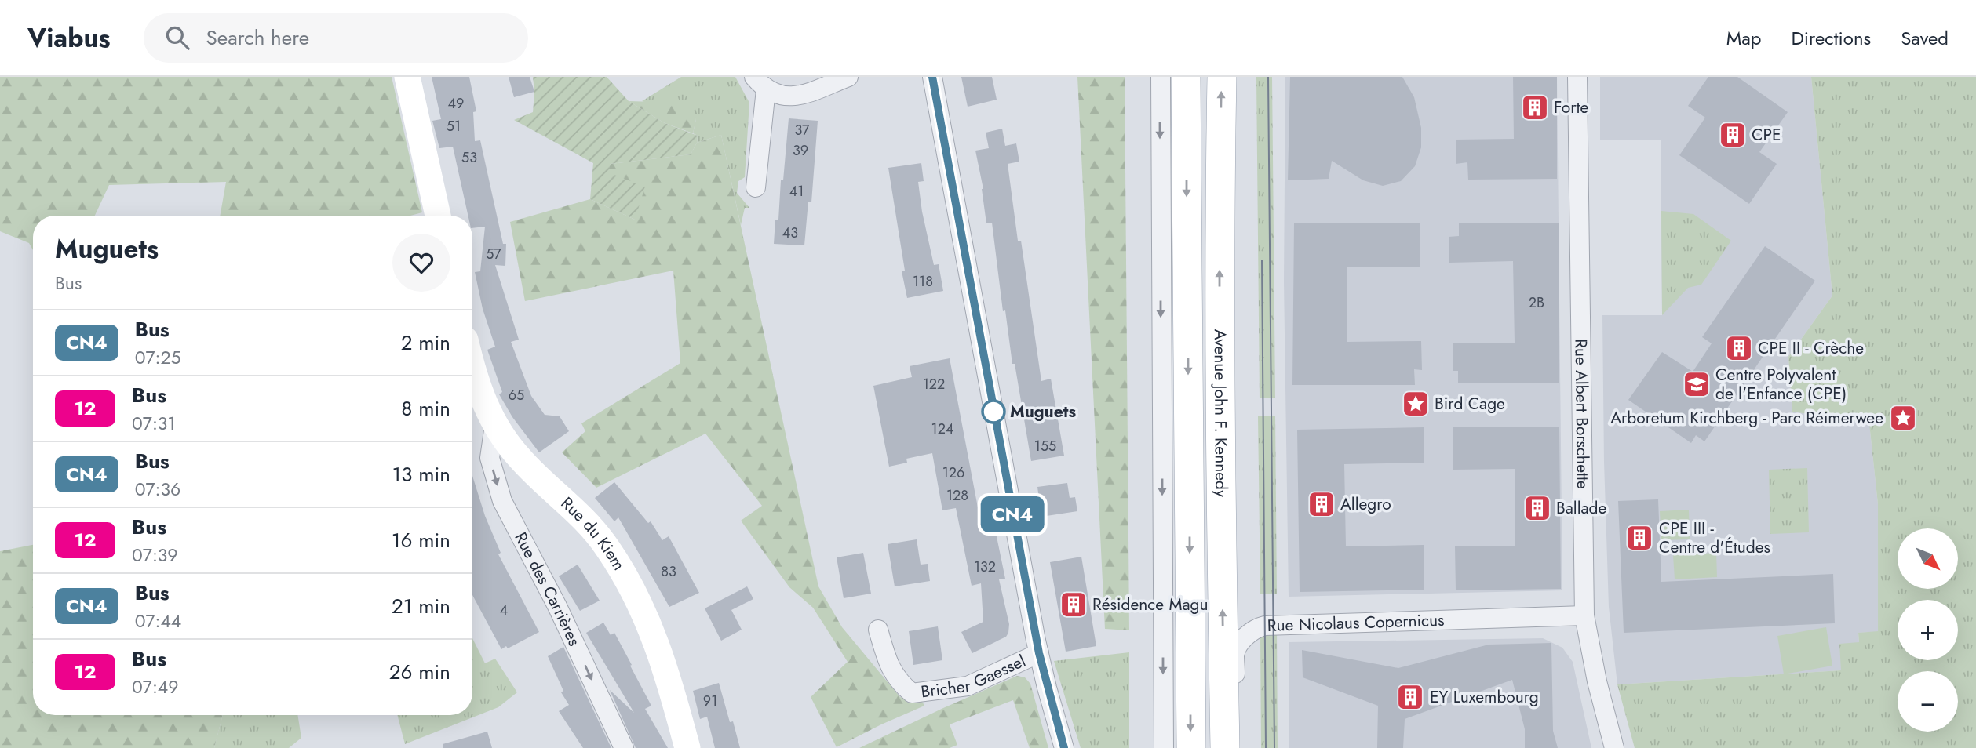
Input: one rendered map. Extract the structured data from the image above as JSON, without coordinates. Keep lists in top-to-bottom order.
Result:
{
  "streets": {
    "main road": ["Avenue John F. Kennedy", "Rue du Kiem"],
    "street": [
      "Rue Albert Borschette",
      "Rue des Carrières",
      "Rue Nicolaus Copernicus",
      "Bricher Gaessel"
    ]
  },
  "crossings": [
    ["Rue Albert Borschette", "Rue Nicolaus Copernicus"],
    ["Rue du Kiem", "Rue des Carrières"]
  ],
  "one_way": ["Rue des Carrières"],
  "places": {
    "building": [
      "Forte",
      "CPE",
      "CPE II - Crèche",
      "Allegro",
      "Ballade",
      "CPE III - Centre d'Études",
      "Résidence Magu",
      "EY Luxembourg"
    ],
    "school or university": ["Centre Polyvalent de l'Enfance (CPE)"],
    "place": ["Bird Cage", "Arboretum Kirchberg - Parc Réimerwee"],
    "other": ["Muguets"]
  },
  "lines": ["bus line CN4"],
  "house_numbers": [
    "49",
    "51",
    "37",
    "39",
    "53",
    "41",
    "43",
    "57",
    "118",
    "2B",
    "122",
    "65",
    "124",
    "155",
    "126",
    "128",
    "132",
    "83",
    "4",
    "91"
  ],
  "north": "bottom right",
  "page": {
    "header": "Viabus",
    "search": "Search here",
    "nav": ["Map", "Directions", "Saved"],
    "on_map": "CN4",
    "heading": ["Muguets", "Bus"],
    "list": [
      {
        "mark": "CN4",
        "name": "Bus",
        "note": "07:25",
        "value": "2 min"
      },
      {
        "mark": "12",
        "name": "Bus",
        "note": "07:31",
        "value": "8 min"
      },
      {
        "mark": "CN4",
        "name": "Bus",
        "note": "07:36",
        "value": "13 min"
      },
      {
        "mark": "12",
        "name": "Bus",
        "note": "07:39",
        "value": "16 min"
      },
      {
        "mark": "CN4",
        "name": "Bus",
        "note": "07:44",
        "value": "21 min"
      },
      {
        "mark": "12",
        "name": "Bus",
        "note": "07:49",
        "value": "26 min"
      }
    ],
    "map_buttons": ["+", "−"]
  }
}
